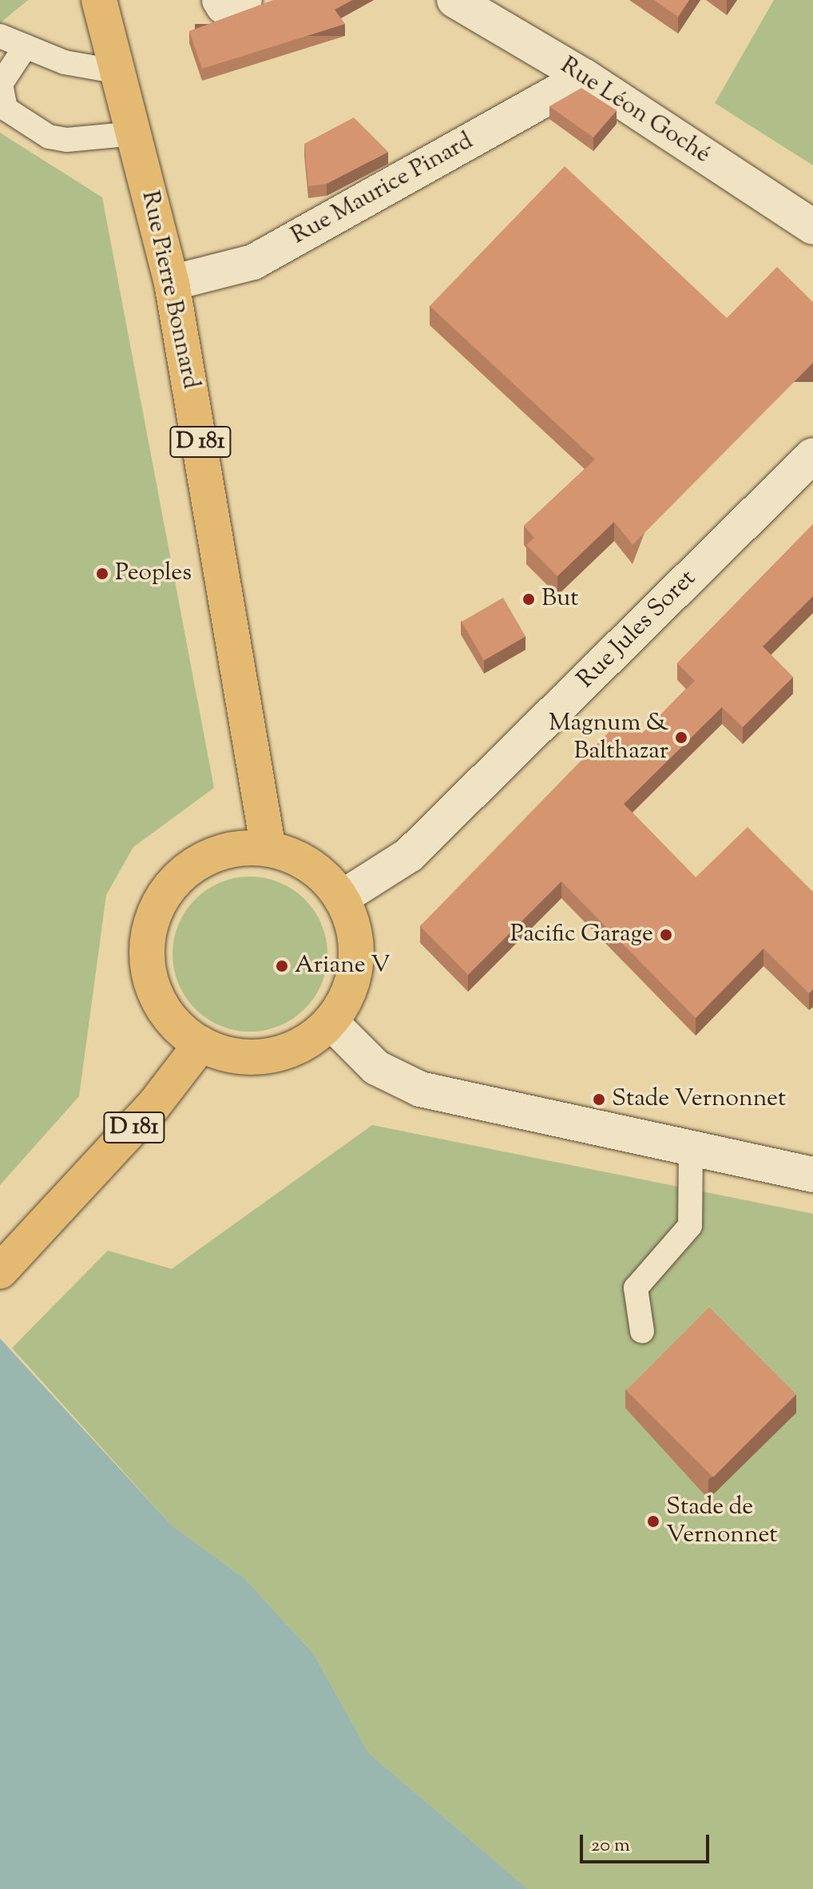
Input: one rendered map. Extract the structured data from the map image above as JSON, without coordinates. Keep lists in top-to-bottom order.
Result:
{
  "streets": {
    "main road": [
      "Rue Léon Goché",
      "Rue Maurice Pinard",
      "Rue Pierre Bonnard",
      "D 181",
      "Rue Jules Soret"
    ]
  },
  "crossings": [
    ["Rue Léon Goché", "Rue Maurice Pinard"],
    ["Rue Maurice Pinard", "Rue Pierre Bonnard"],
    ["Rue Pierre Bonnard", "D 181"],
    ["Rue Pierre Bonnard", "Rue Jules Soret"],
    ["D 181", "Rue Jules Soret"]
  ],
  "places": [
    "Peoples",
    "But",
    "Magnum & Balthazar",
    "Pacific Garage",
    "Ariane V",
    "Stade Vernonnet",
    "Stade de Vernonnet"
  ],
  "scale_bar": "20 m"
}
